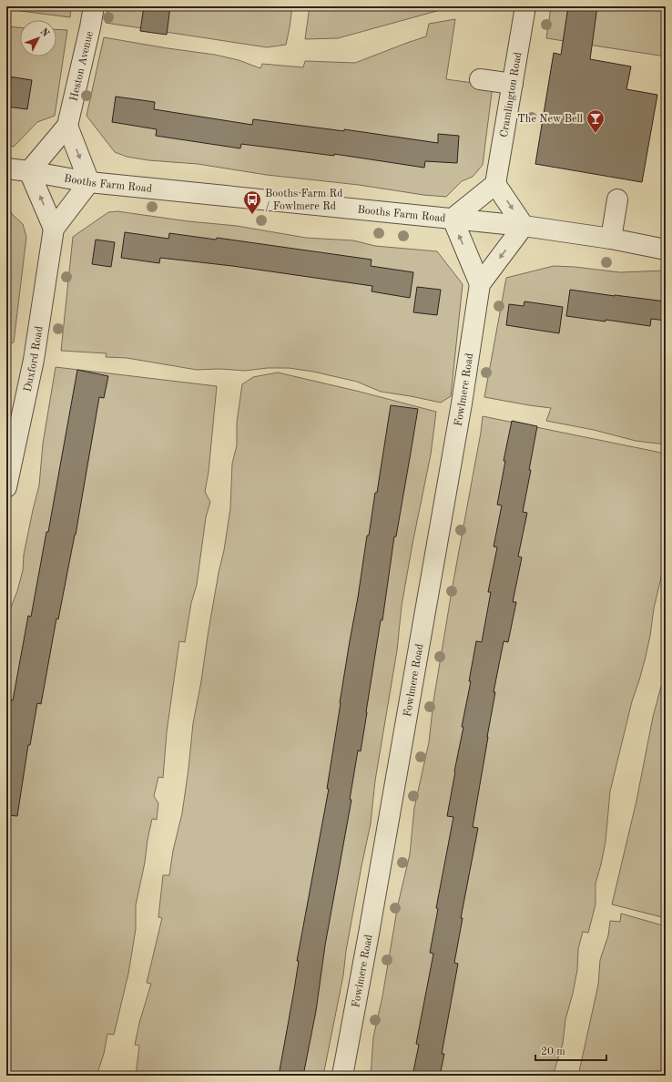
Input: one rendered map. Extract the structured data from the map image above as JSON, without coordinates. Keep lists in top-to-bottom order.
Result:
{
  "streets": {
    "street": [
      "Heston Avenue",
      "Cramlington Road",
      "Booths Farm Road",
      "Duxford Road",
      "Fowlmere Road"
    ]
  },
  "crossings": [
    ["Heston Avenue", "Booths Farm Road"],
    ["Booths Farm Road", "Duxford Road"],
    ["Booths Farm Road", "Fowlmere Road"]
  ],
  "places": {
    "bar": ["The New Bell"],
    "bus stop": ["Booths Farm Rd / Fowlmere Rd"]
  },
  "scale_bar": "20 m",
  "north": "top right"
}
